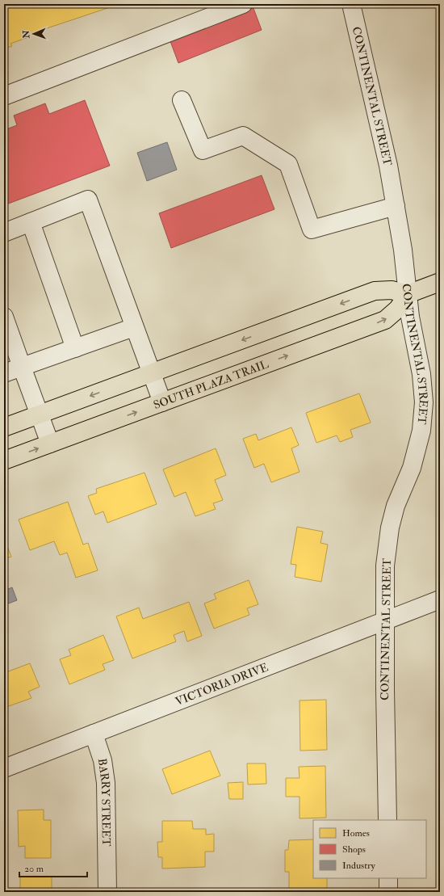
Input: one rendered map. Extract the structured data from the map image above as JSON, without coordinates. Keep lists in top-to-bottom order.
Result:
{
  "streets": {
    "main road": ["SOUTH PLAZA TRAIL"],
    "street": ["CONTINENTAL STREET", "VICTORIA DRIVE", "BARRY STREET"]
  },
  "crossings": [
    ["CONTINENTAL STREET", "SOUTH PLAZA TRAIL"],
    ["CONTINENTAL STREET", "VICTORIA DRIVE"],
    ["VICTORIA DRIVE", "BARRY STREET"]
  ],
  "legend": ["Homes", "Shops", "Industry"],
  "scale_bar": "20 m",
  "north": "left"
}
